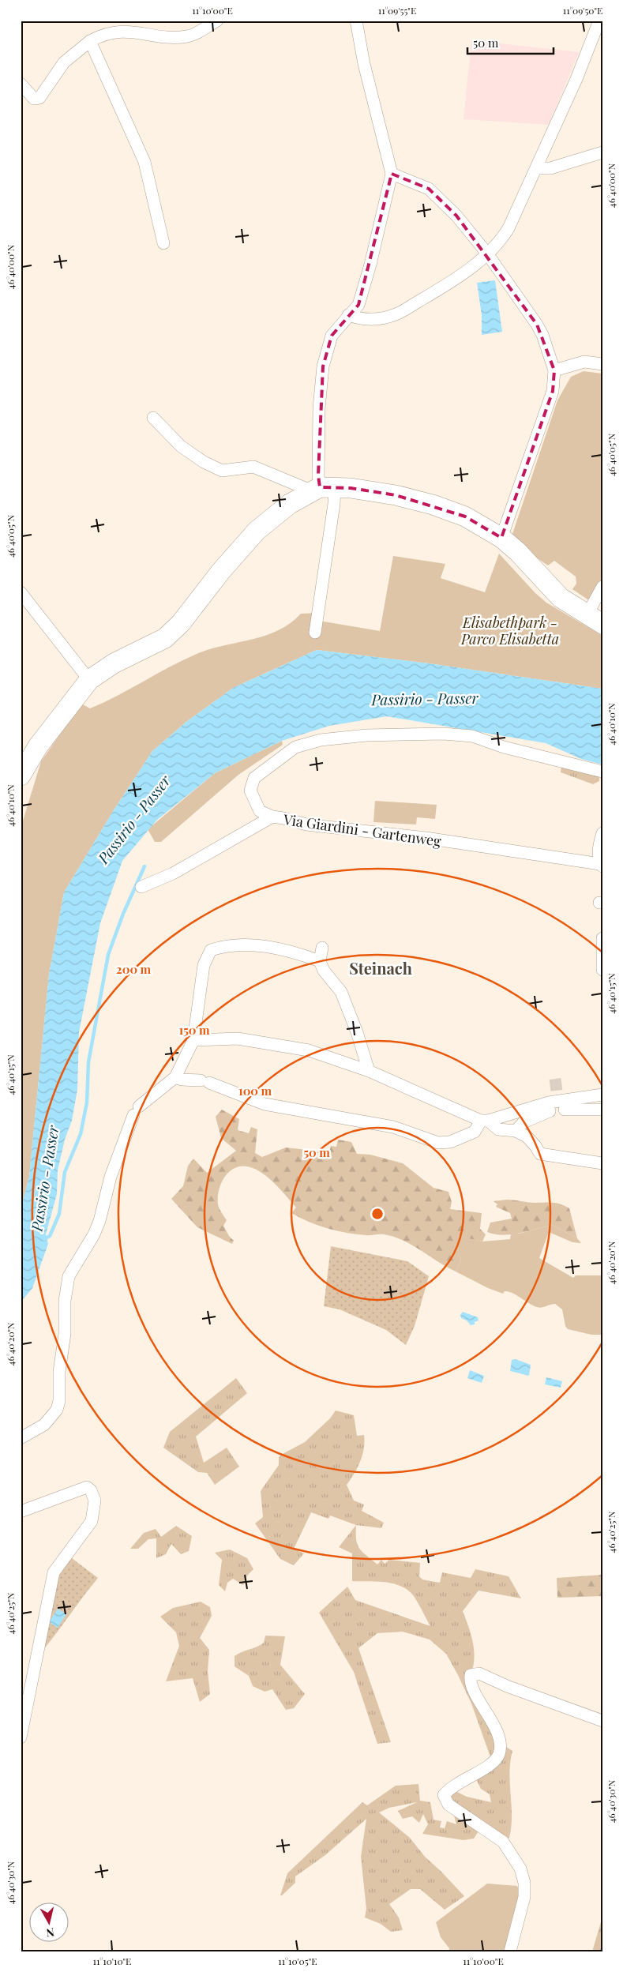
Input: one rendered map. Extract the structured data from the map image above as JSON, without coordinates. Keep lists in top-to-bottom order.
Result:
{
  "streets": {
    "street": ["Via Giardini - Gartenweg"]
  },
  "districts": ["Steinach"],
  "water": ["Passirio - Passer"],
  "parks": ["Elisabethpark - Parco Elisabetta"],
  "scale_bar": "50 m",
  "north": "bottom",
  "coordinates": [
    "11°10'00\"E",
    "11°09'55\"E",
    "11°09'50\"E",
    "46°40'00\"N",
    "46°40'05\"N",
    "46°40'10\"N",
    "46°40'15\"N",
    "46°40'20\"N",
    "46°40'25\"N",
    "46°40'30\"N",
    "11°10'10\"E",
    "11°10'05\"E"
  ],
  "rings": [
    "200 m",
    "150 m",
    "100 m",
    "50 m"
  ]
}
